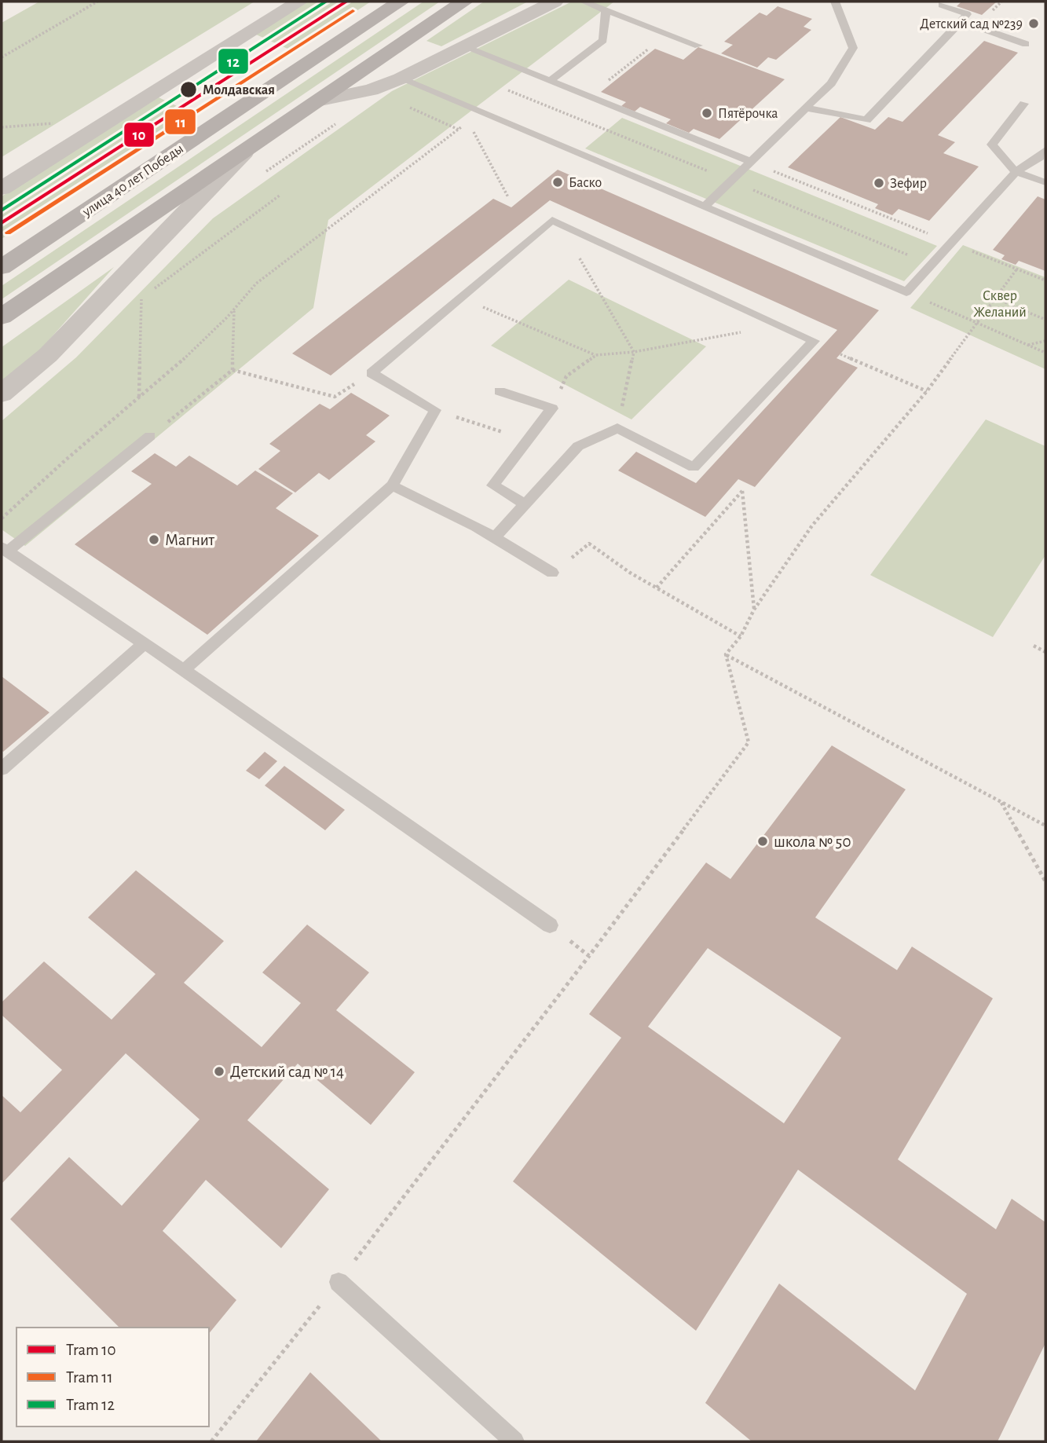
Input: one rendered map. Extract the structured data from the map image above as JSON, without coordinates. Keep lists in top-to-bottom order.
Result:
{
  "streets": {
    "main road": ["улица 40 лет Победы"]
  },
  "parks": ["Сквер Желаний"],
  "places": [
    "Детский сад №239",
    "Молдавская",
    "Пятёрочка",
    "Баско",
    "Зефир",
    "Магнит",
    "школа № 50",
    "Детский сад № 14"
  ],
  "lines": ["tram line 10", "tram line 12", "tram line 11"],
  "legend": ["Tram 10", "Tram 11", "Tram 12"]
}
